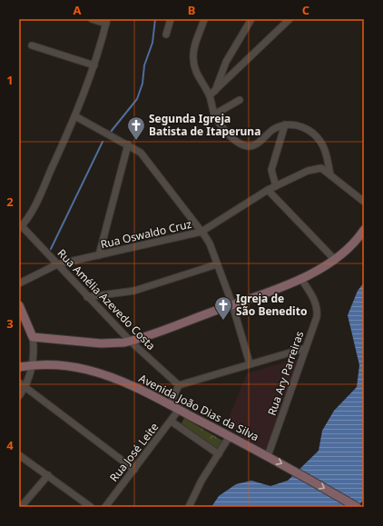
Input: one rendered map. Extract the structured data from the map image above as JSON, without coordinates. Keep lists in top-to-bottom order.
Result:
{
  "streets": {
    "main road": ["Avenida João Dias da Silva"],
    "street": [
      "Rua Oswaldo Cruz",
      "Rua Amélia Azevedo Costa",
      "Rua Ary Parreiras",
      "Rua José Leite"
    ]
  },
  "crossings": [
    ["Rua Oswaldo Cruz", "Rua Amélia Azevedo Costa"],
    ["Rua Ary Parreiras", "Avenida João Dias da Silva"],
    ["Avenida João Dias da Silva", "Rua José Leite"]
  ],
  "places": {
    "church": ["Segunda Igreja Batista de Itaperuna", "Igreja de São Benedito"]
  },
  "grid": {
    "columns": ["A", "B", "C"],
    "rows": [
      "1",
      "2",
      "3",
      "4"
    ]
  }
}
